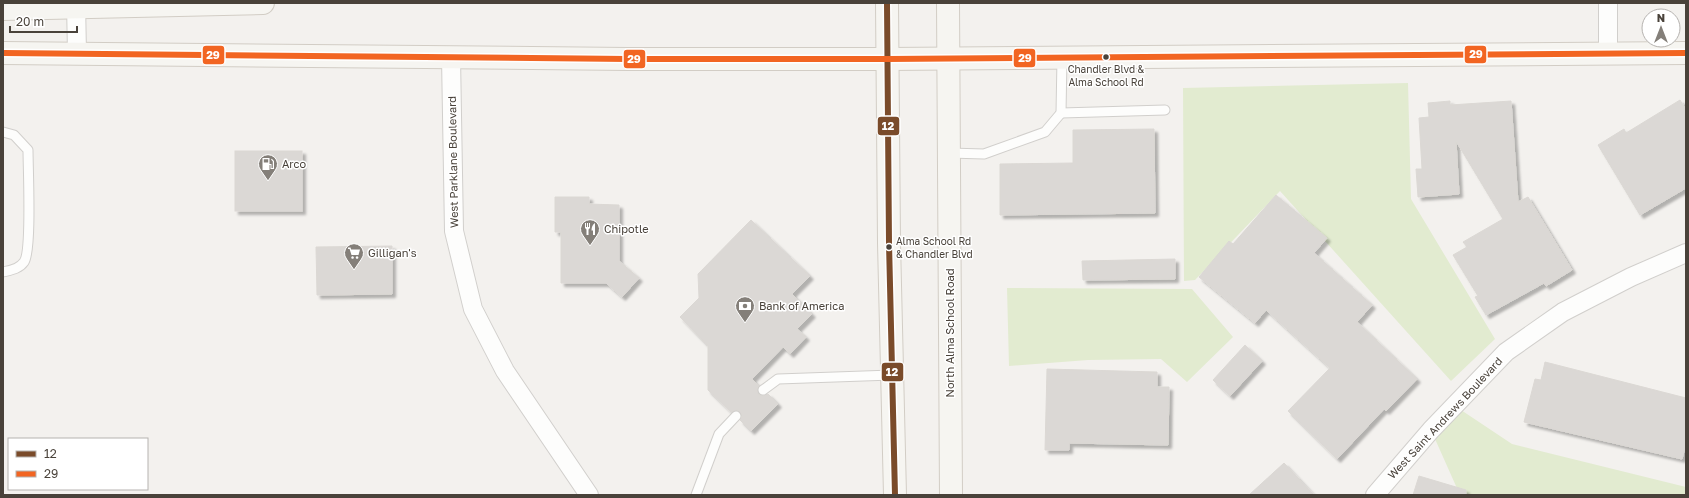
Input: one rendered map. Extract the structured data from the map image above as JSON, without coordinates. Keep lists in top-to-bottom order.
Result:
{
  "streets": {
    "main road": ["North Alma School Road"],
    "street": ["West Parklane Boulevard", "West Saint Andrews Boulevard"]
  },
  "places": {
    "other": ["Chandler Blvd & Alma School Rd", "Alma School Rd & Chandler Blvd"],
    "fuel station": ["Arco"],
    "restaurant": ["Chipotle"],
    "supermarket": ["Gilligan's"],
    "bank": ["Bank of America"]
  },
  "lines": ["transit line 12", "transit line 29"],
  "legend": ["12", "29"],
  "scale_bar": "20 m",
  "north": "top"
}
